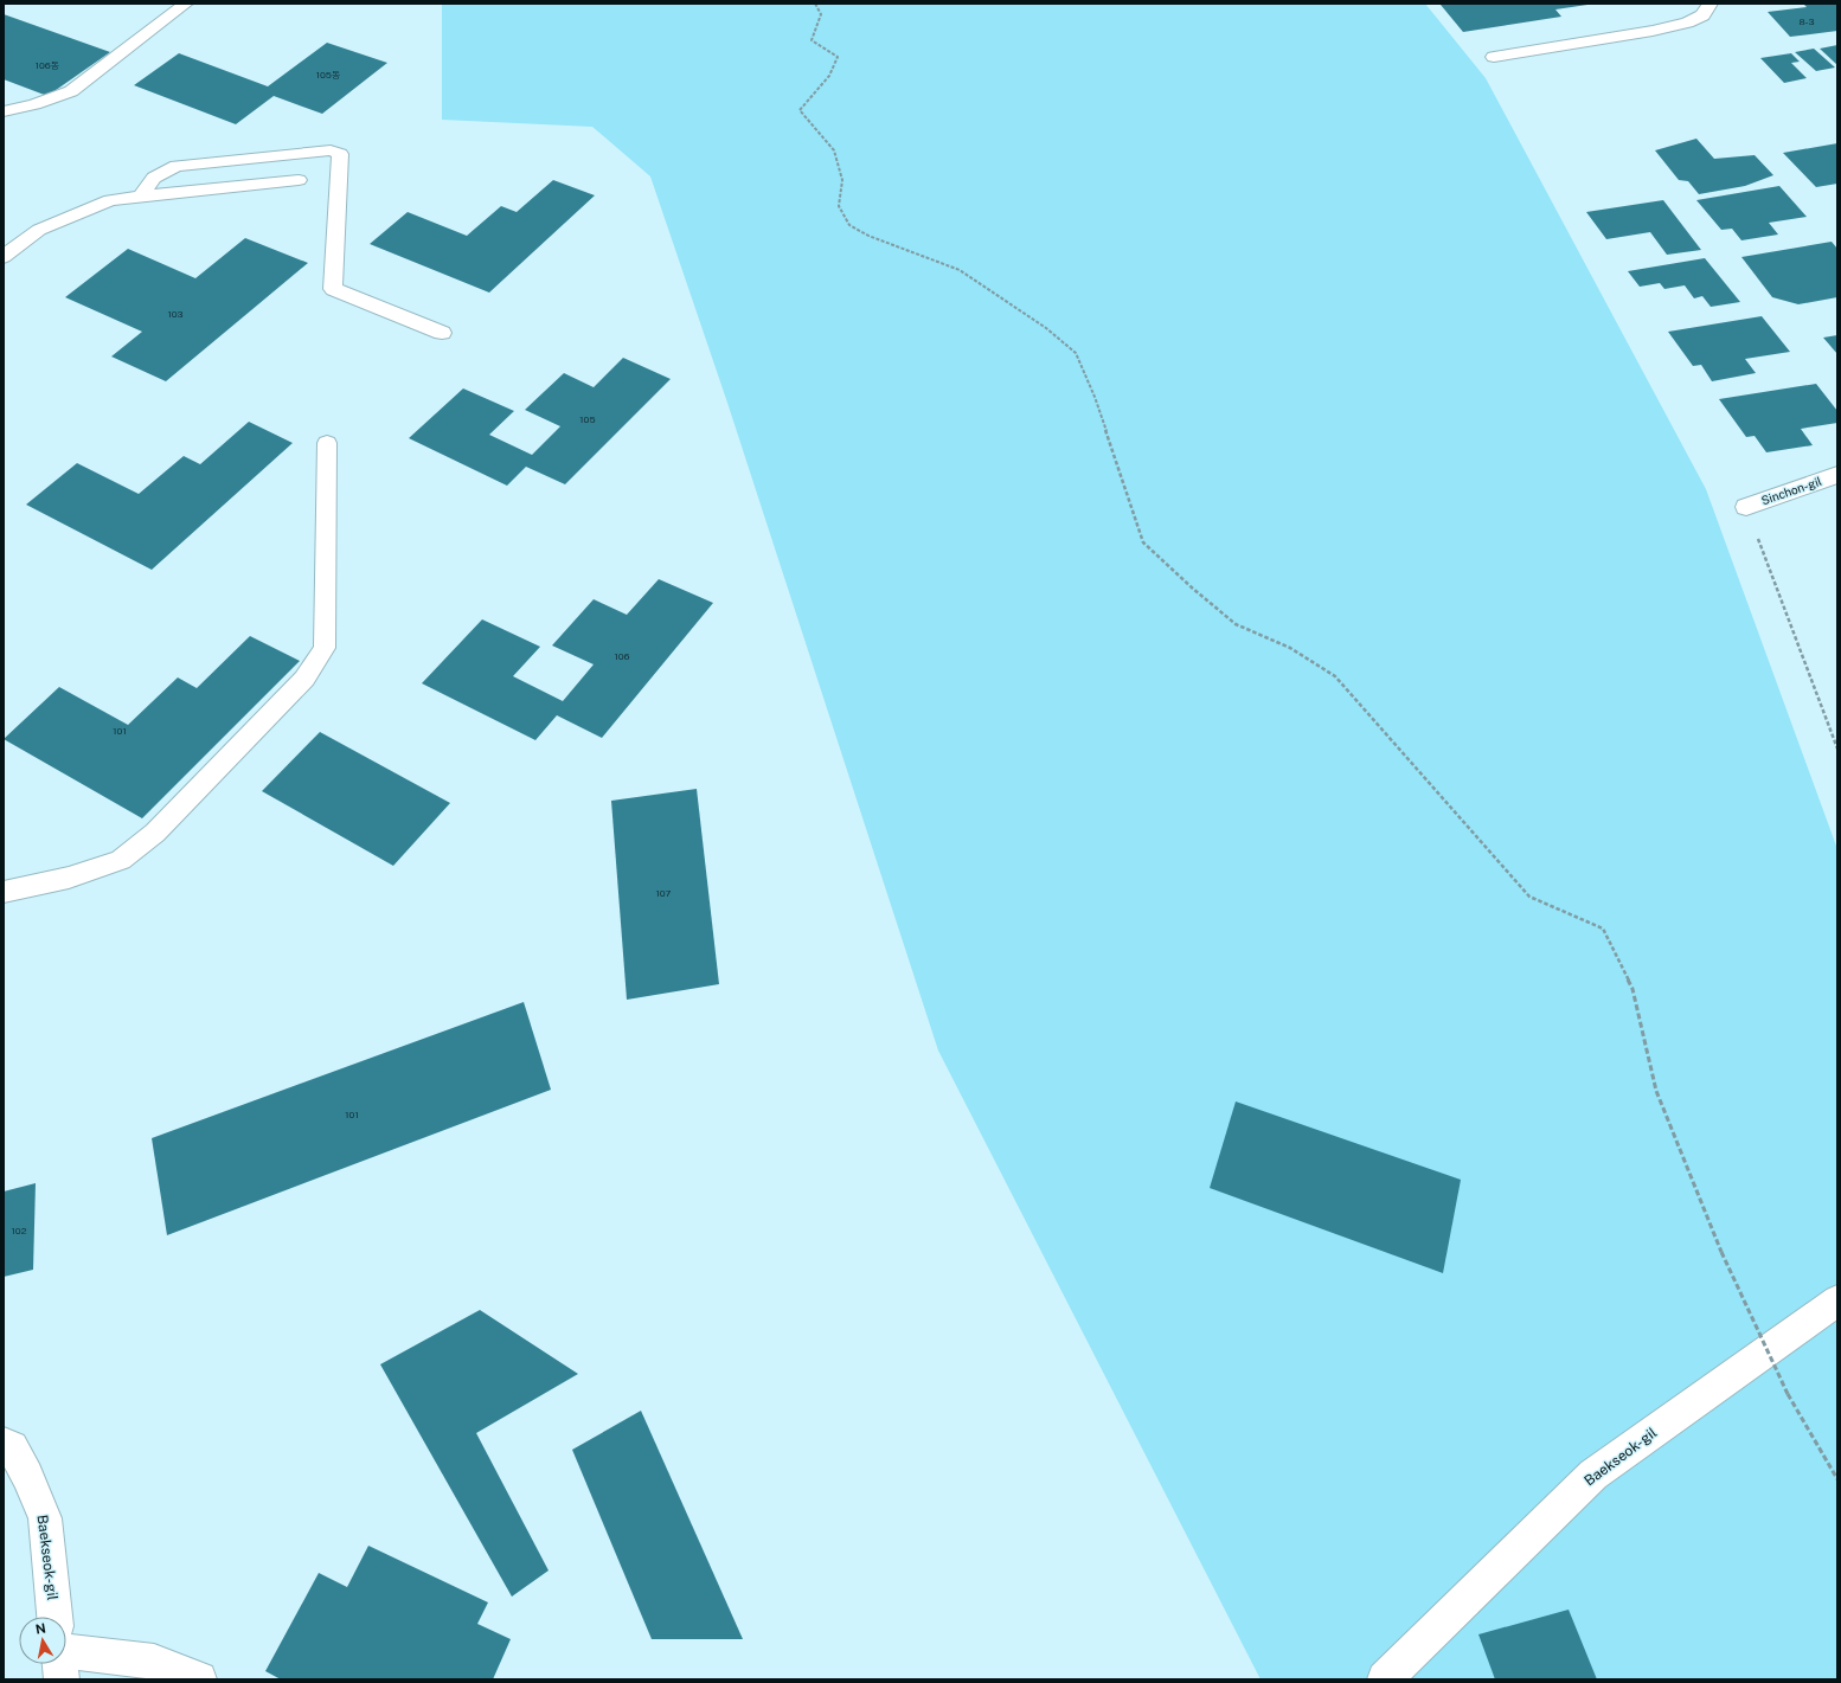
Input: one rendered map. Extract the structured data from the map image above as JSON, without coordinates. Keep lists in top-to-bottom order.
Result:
{
  "streets": {
    "street": ["Sinchon-gil", "Baekseok-gil"]
  },
  "house_numbers": [
    "8-3",
    "106동",
    "105동",
    "103",
    "105",
    "106",
    "101",
    "107",
    "101",
    "102"
  ],
  "north": "top"
}
